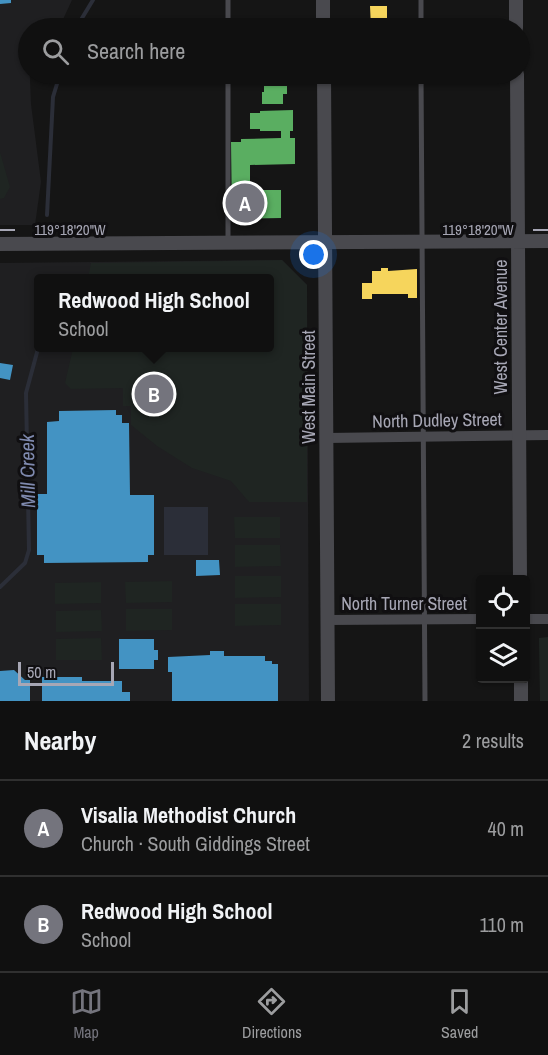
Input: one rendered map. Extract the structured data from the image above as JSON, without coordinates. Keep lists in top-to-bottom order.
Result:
{
  "streets": {
    "street": [
      "West Center Avenue",
      "West Main Street",
      "North Dudley Street",
      "North Turner Street"
    ]
  },
  "crossings": [
    ["West Center Avenue", "North Dudley Street"],
    ["West Main Street", "North Dudley Street"],
    ["West Main Street", "North Turner Street"]
  ],
  "water": ["Mill Creek"],
  "scale_bar": "50 m",
  "page": {
    "search": "Search here",
    "pins": ["A", "B"],
    "popup": ["Redwood High School", "School"],
    "scale": "50 m",
    "heading": ["Nearby", "2 results"],
    "list": [
      {
        "mark": "A",
        "name": "Visalia Methodist Church",
        "note": "Church · South Giddings Street",
        "value": "40 m"
      },
      {
        "mark": "B",
        "name": "Redwood High School",
        "note": "School",
        "value": "110 m"
      }
    ],
    "nav": ["Map", "Directions", "Saved"]
  },
  "coordinates": ["119°18'20\"W"]
}
